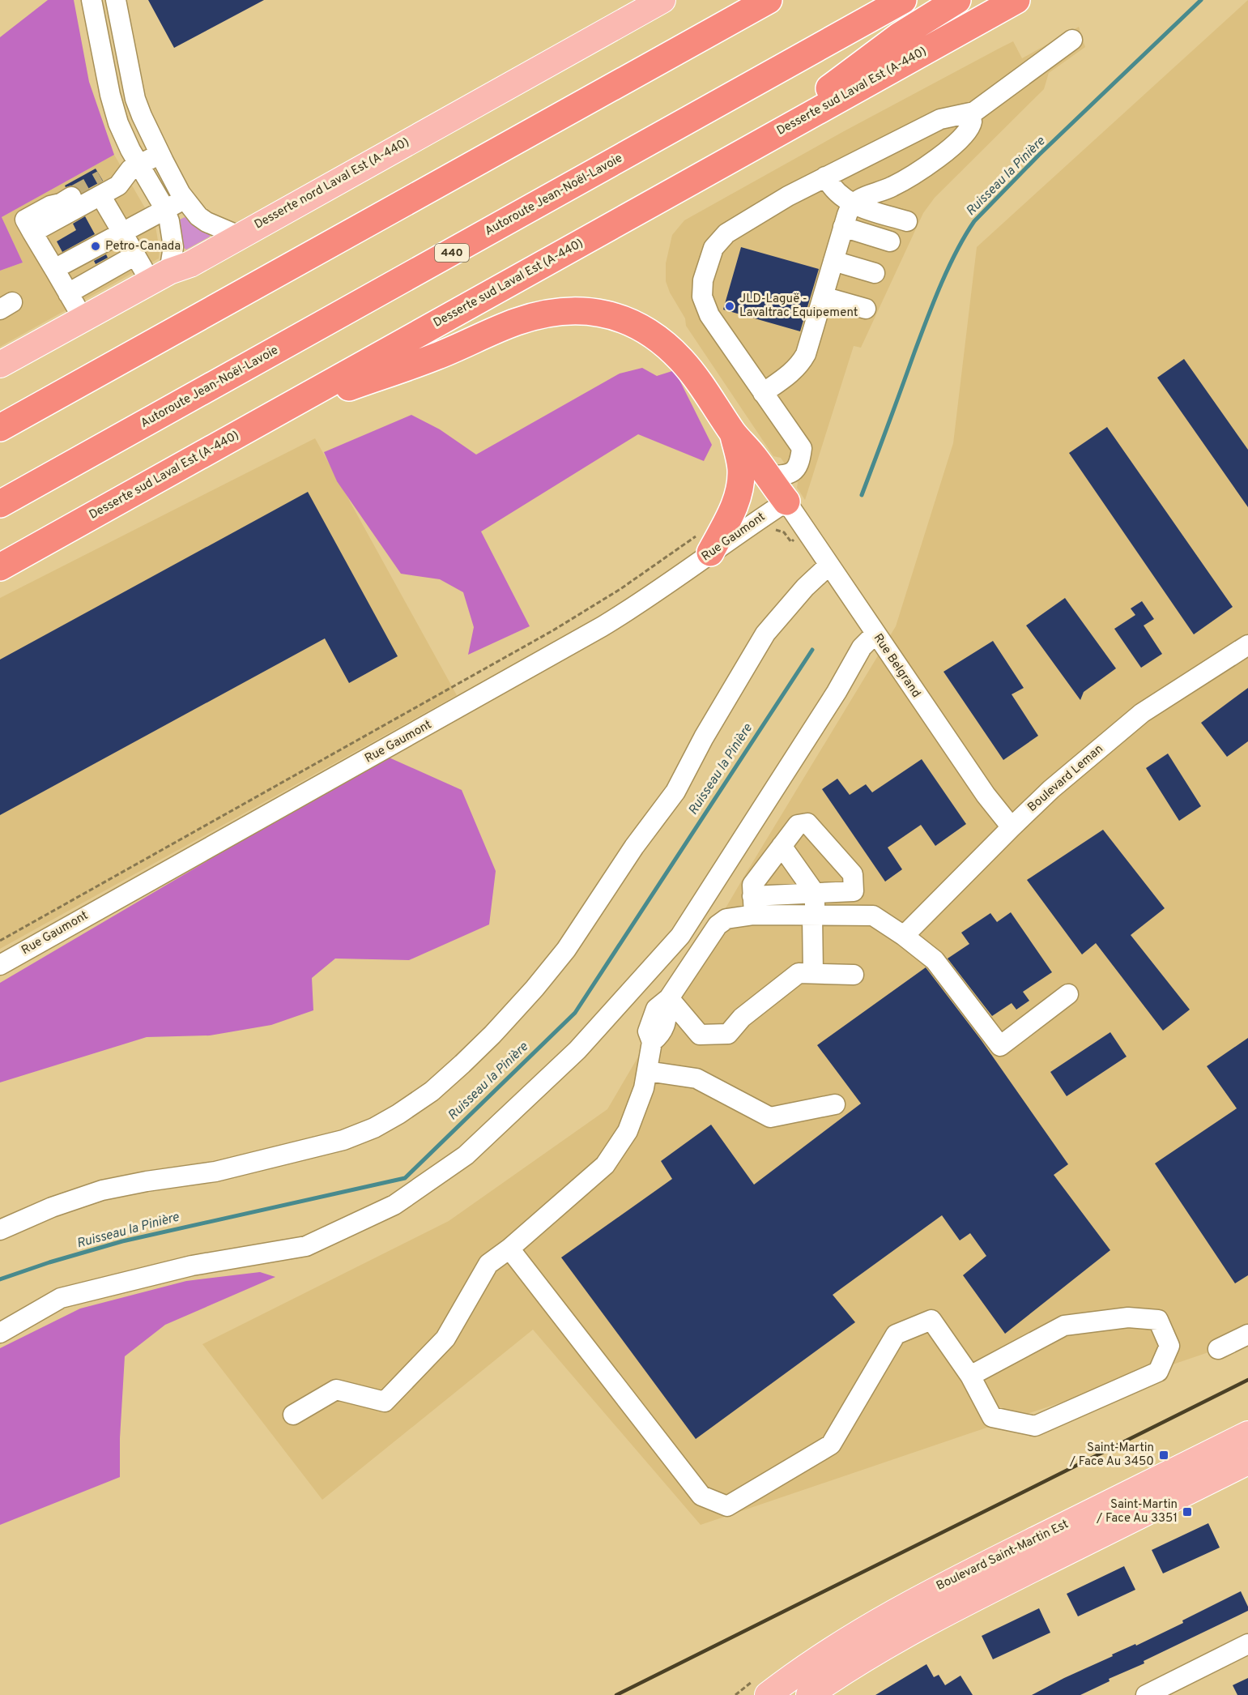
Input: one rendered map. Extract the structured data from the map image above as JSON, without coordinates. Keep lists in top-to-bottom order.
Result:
{
  "streets": {
    "highway": ["Desserte sud Laval Est (A-440)", "Autoroute Jean-Noël-Lavoie", "440"],
    "main road": ["Desserte nord Laval Est (A-440)", "Boulevard Saint-Martin Est"],
    "street": ["Rue Gaumont", "Rue Belgrand", "Boulevard Leman"]
  },
  "crossings": [
    ["Rue Gaumont", "Rue Belgrand"],
    ["Rue Belgrand", "Boulevard Leman"]
  ],
  "water": ["Ruisseau la Pinière"],
  "places": {
    "other": ["Petro-Canada", "JLD-Laguë - Lavaltrac Equipement"],
    "transit": ["Saint-Martin / Face Au 3450", "Saint-Martin / Face Au 3351"]
  }
}
